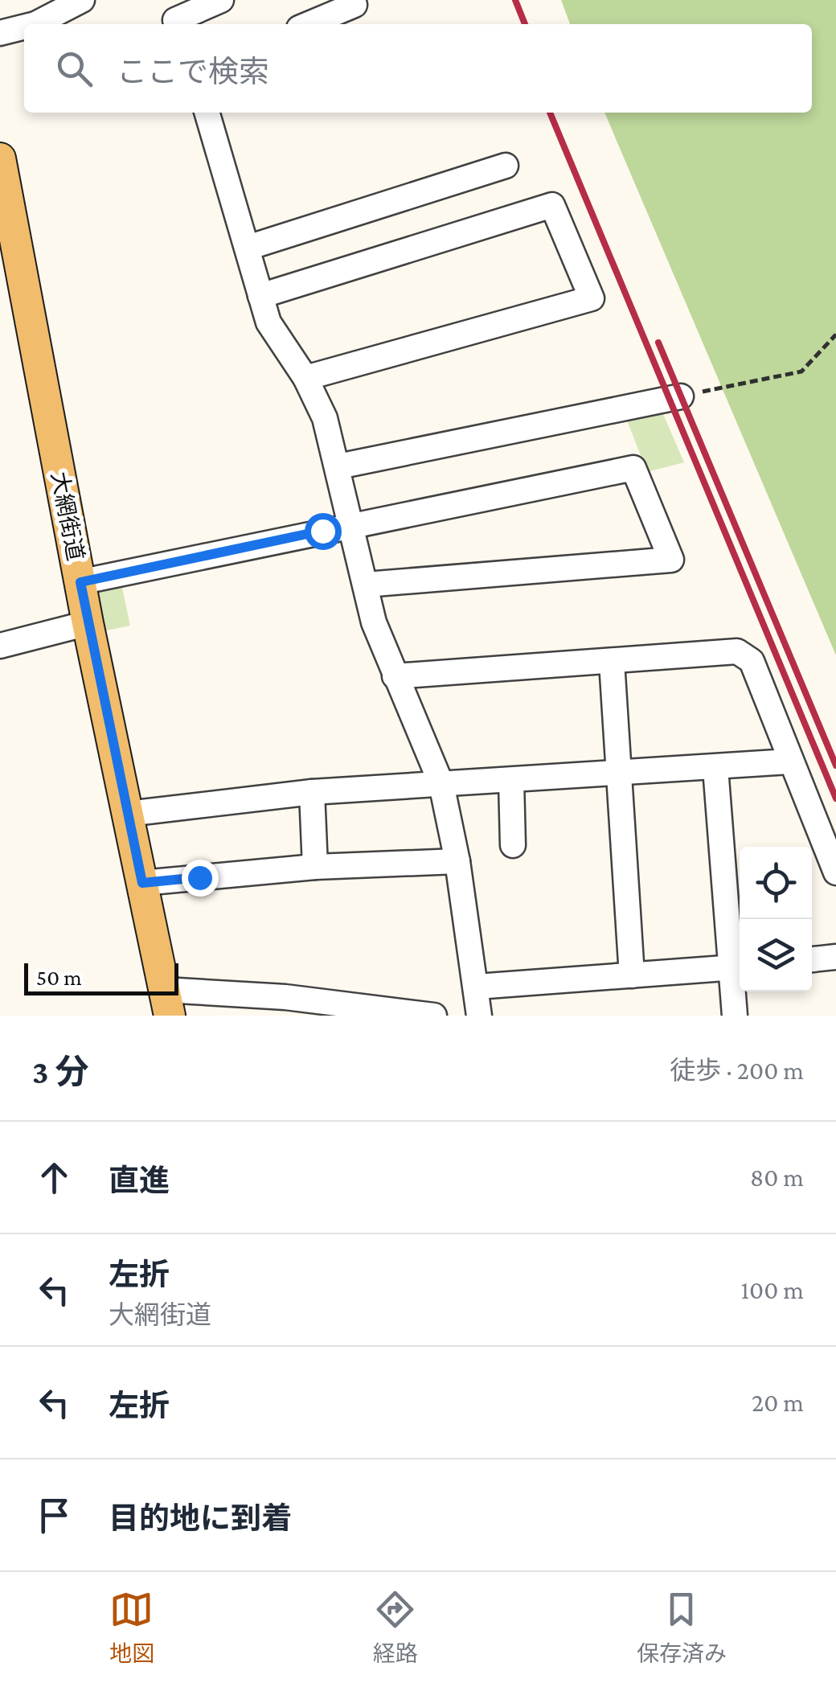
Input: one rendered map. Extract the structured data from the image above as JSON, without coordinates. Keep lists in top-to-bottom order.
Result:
{
  "streets": {
    "main road": ["大網街道"]
  },
  "scale_bar": "50 m",
  "page": {
    "search": "ここで検索",
    "scale": "50 m",
    "heading": ["3 分", "徒歩 · 200 m"],
    "list": [
      ["直進", "80 m"],
      ["左折", "大網街道", "100 m"],
      ["左折", "20 m"],
      "目的地に到着"
    ],
    "nav": ["地図", "経路", "保存済み"]
  }
}
